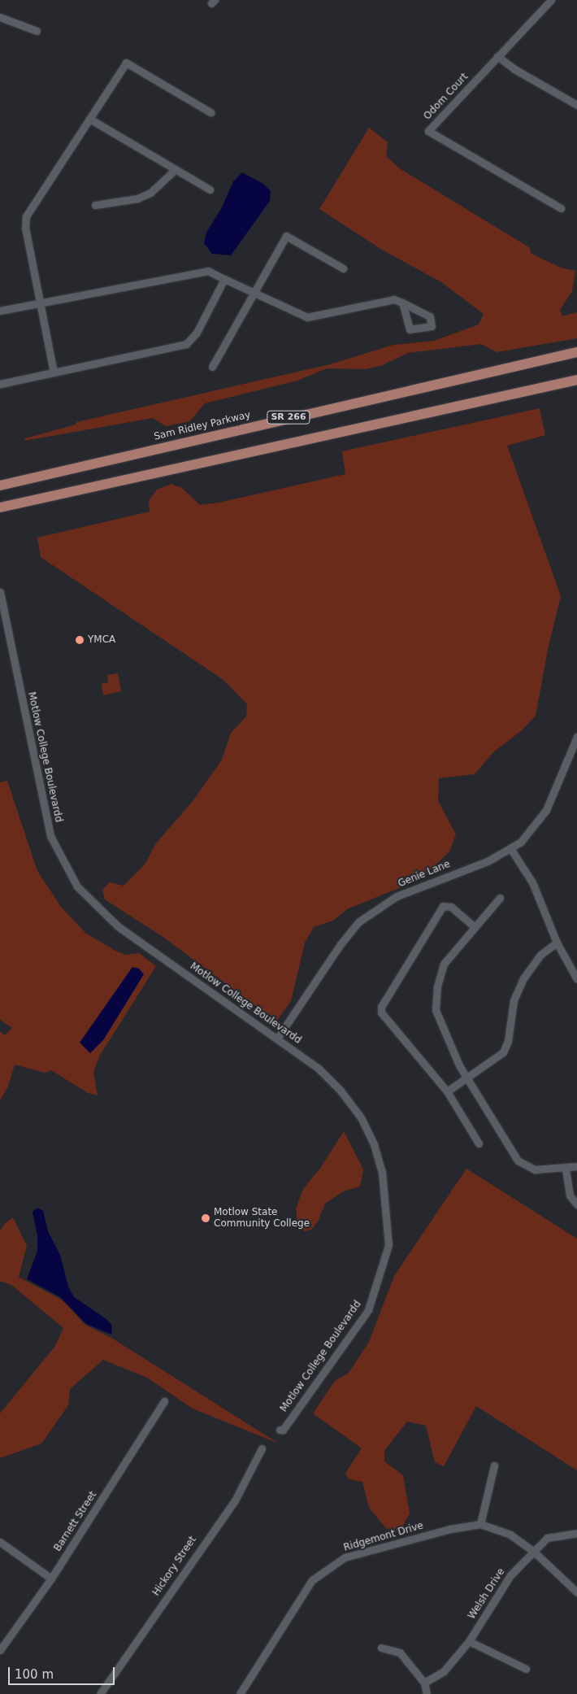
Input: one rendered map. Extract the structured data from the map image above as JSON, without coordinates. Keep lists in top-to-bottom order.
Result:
{
  "streets": {
    "main road": ["SR 266", "Sam Ridley Parkway"],
    "street": [
      "Odom Court",
      "Motlow College Boulevardd",
      "Genie Lane",
      "Barnett Street",
      "Ridgemont Drive",
      "Hickory Street",
      "Welsh Drive"
    ]
  },
  "crossings": [
    ["Motlow College Boulevardd", "Genie Lane"],
    ["Ridgemont Drive", "Welsh Drive"]
  ],
  "places": ["YMCA", "Motlow State Community College"],
  "scale_bar": "100 m"
}
